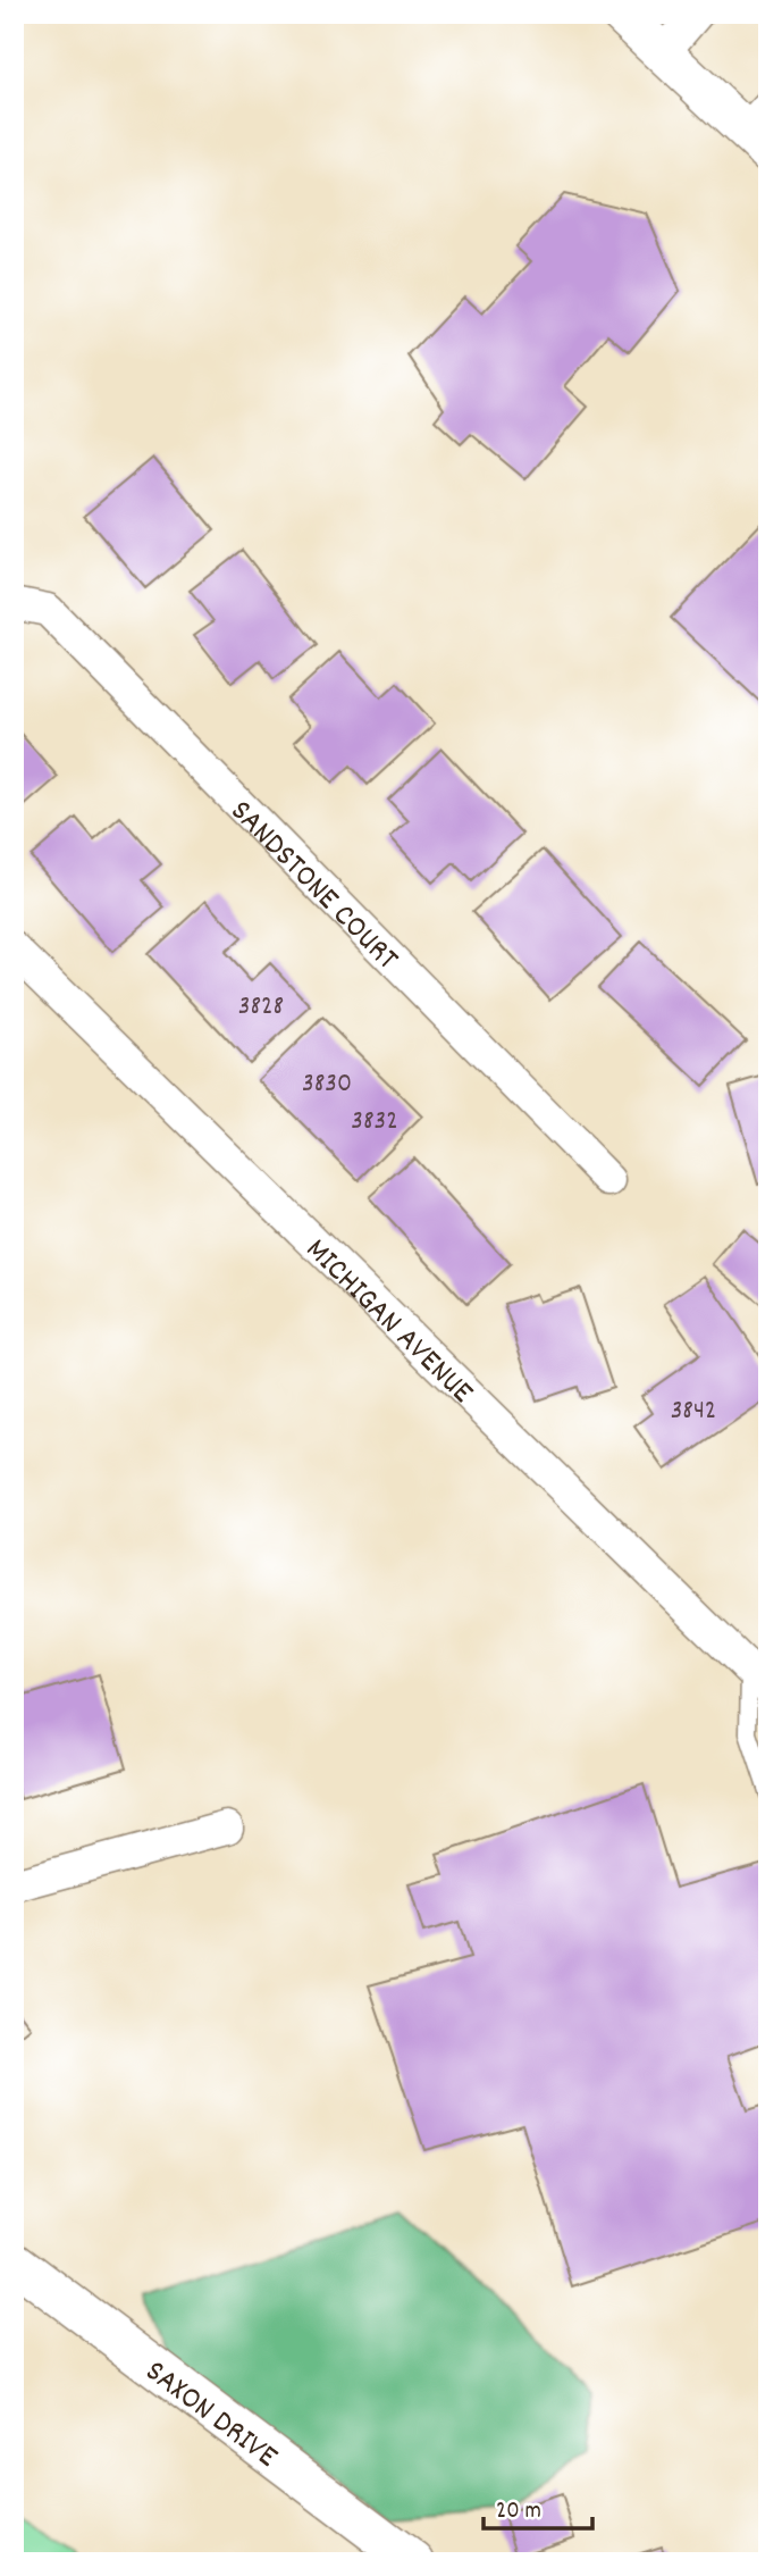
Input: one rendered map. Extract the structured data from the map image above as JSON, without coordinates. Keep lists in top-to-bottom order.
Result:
{
  "streets": {
    "street": ["SANDSTONE COURT", "MICHIGAN AVENUE", "SAXON DRIVE"]
  },
  "house_numbers": [
    "3828",
    "3830",
    "3832",
    "3842"
  ],
  "scale_bar": "20 m"
}
